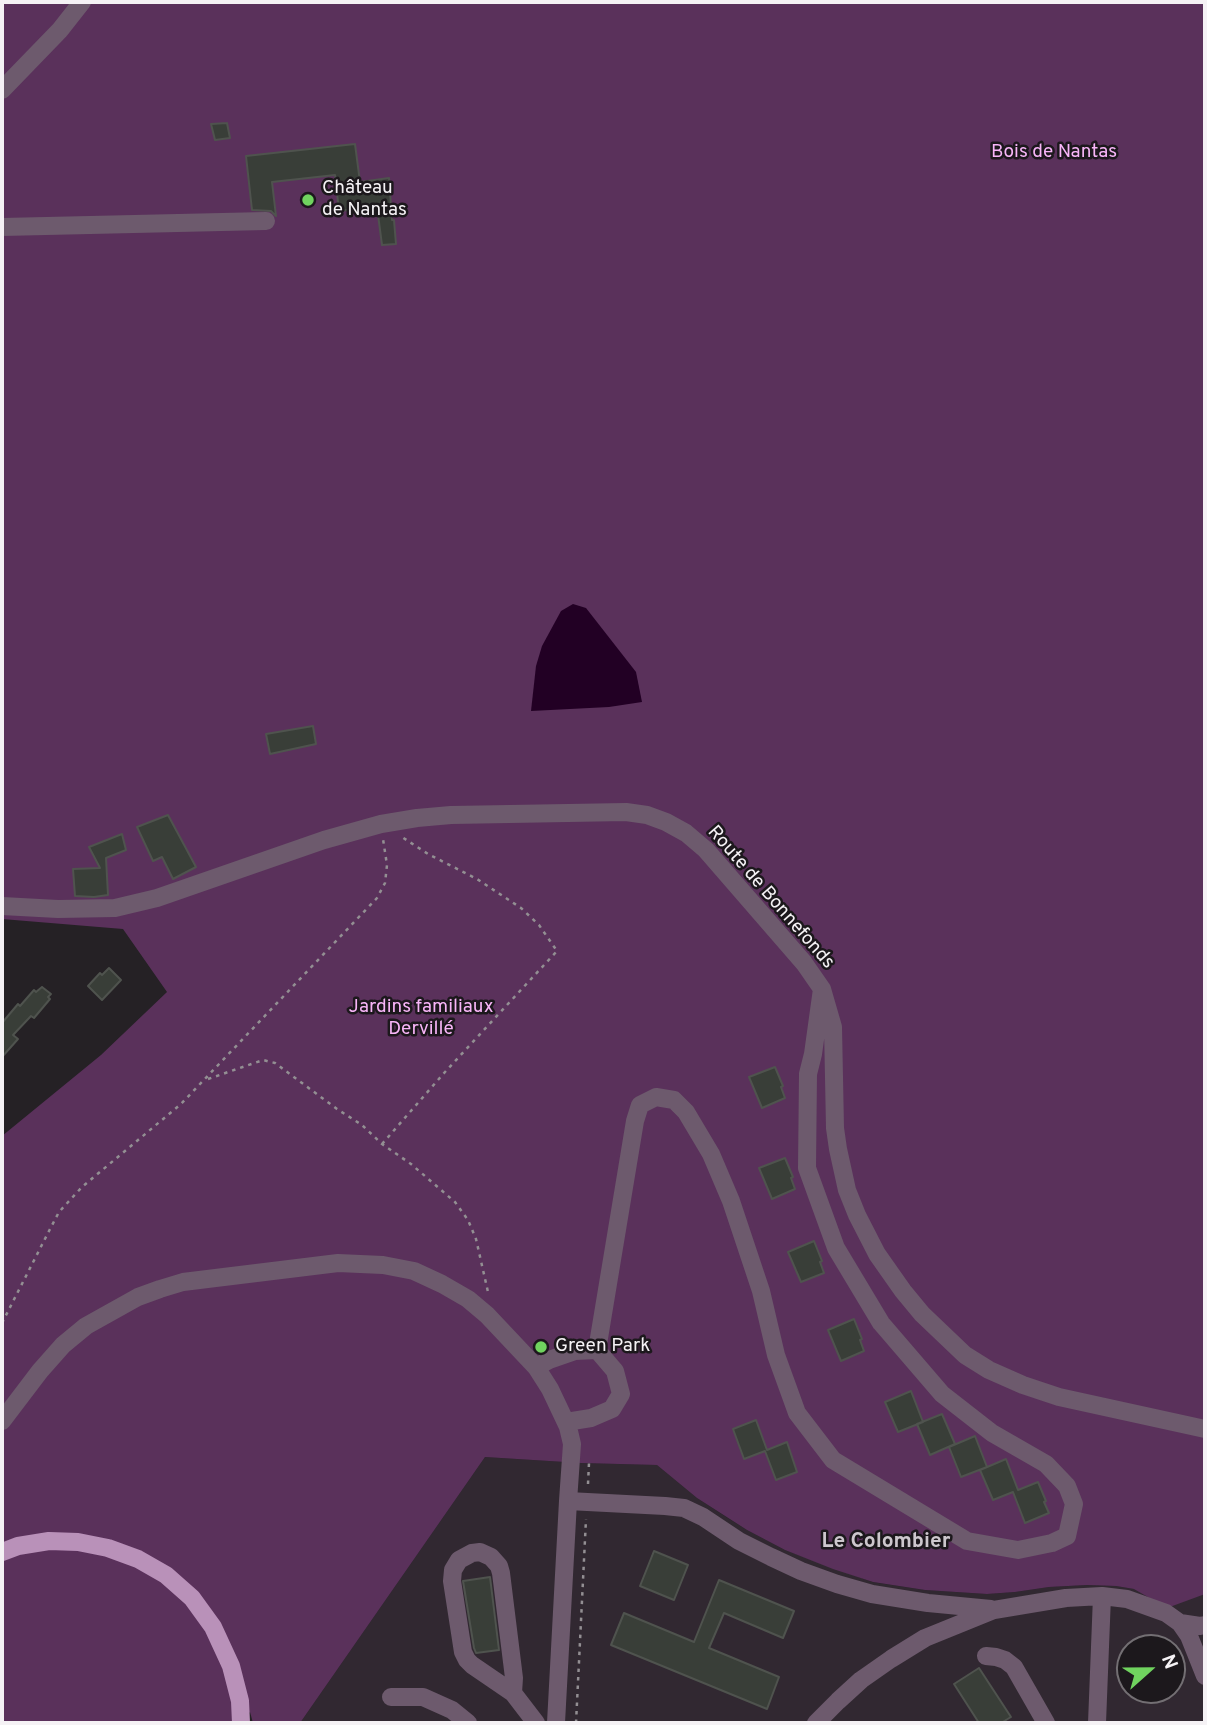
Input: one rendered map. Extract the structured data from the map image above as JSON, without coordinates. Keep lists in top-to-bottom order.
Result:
{
  "streets": {
    "street": ["Route de Bonnefonds"]
  },
  "districts": ["Le Colombier"],
  "parks": ["Bois de Nantas", "Jardins familiaux Dervillé"],
  "places": ["Château de Nantas", "Green Park"],
  "north": "right"
}
